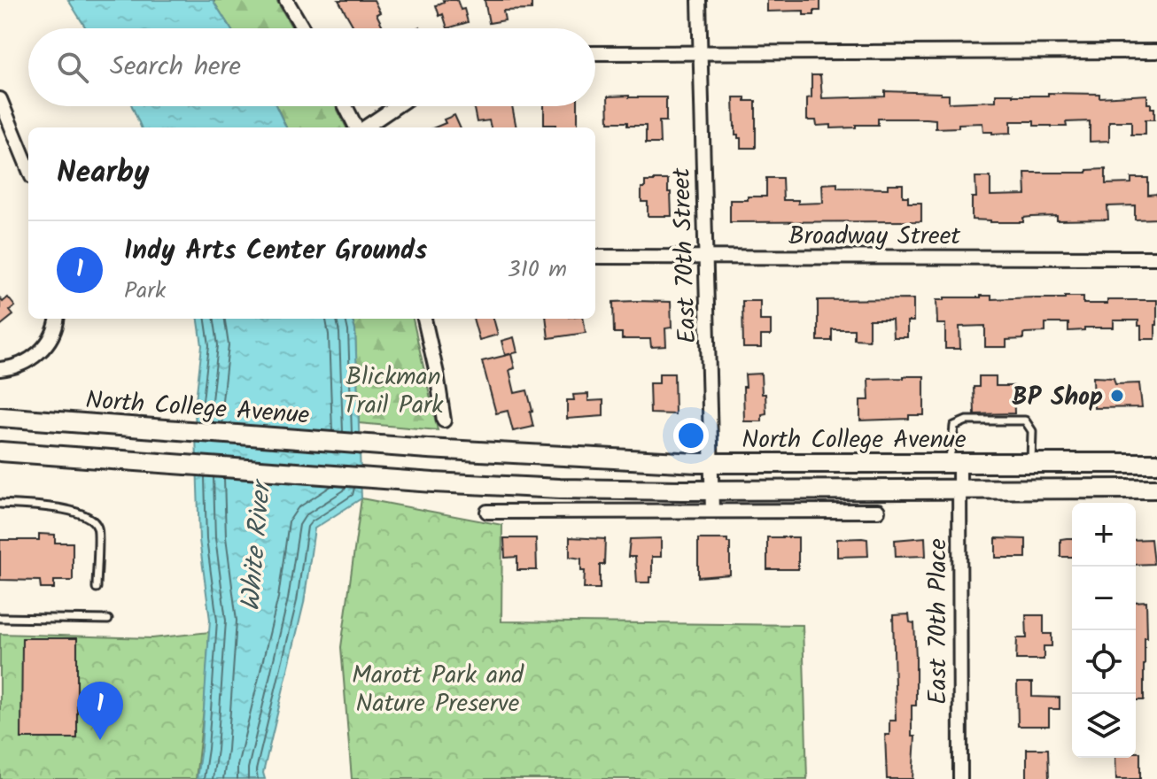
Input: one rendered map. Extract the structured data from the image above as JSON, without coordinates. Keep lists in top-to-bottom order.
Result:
{
  "streets": {
    "main road": ["North College Avenue"],
    "street": ["Broadway Street", "East 70th Street", "East 70th Place"]
  },
  "crossings": [
    ["Broadway Street", "East 70th Street"],
    ["East 70th Street", "North College Avenue"],
    ["North College Avenue", "East 70th Place"]
  ],
  "water": ["White River"],
  "parks": ["Blickman Trail Park", "Marott Park and Nature Preserve"],
  "places": ["BP Shop"],
  "page": {
    "search": "Search here",
    "heading": "Nearby",
    "list": [
      {
        "mark": "1",
        "name": "Indy Arts Center Grounds",
        "note": "Park",
        "value": "310 m"
      }
    ],
    "map_buttons": ["+", "−"],
    "pins": "1"
  }
}
